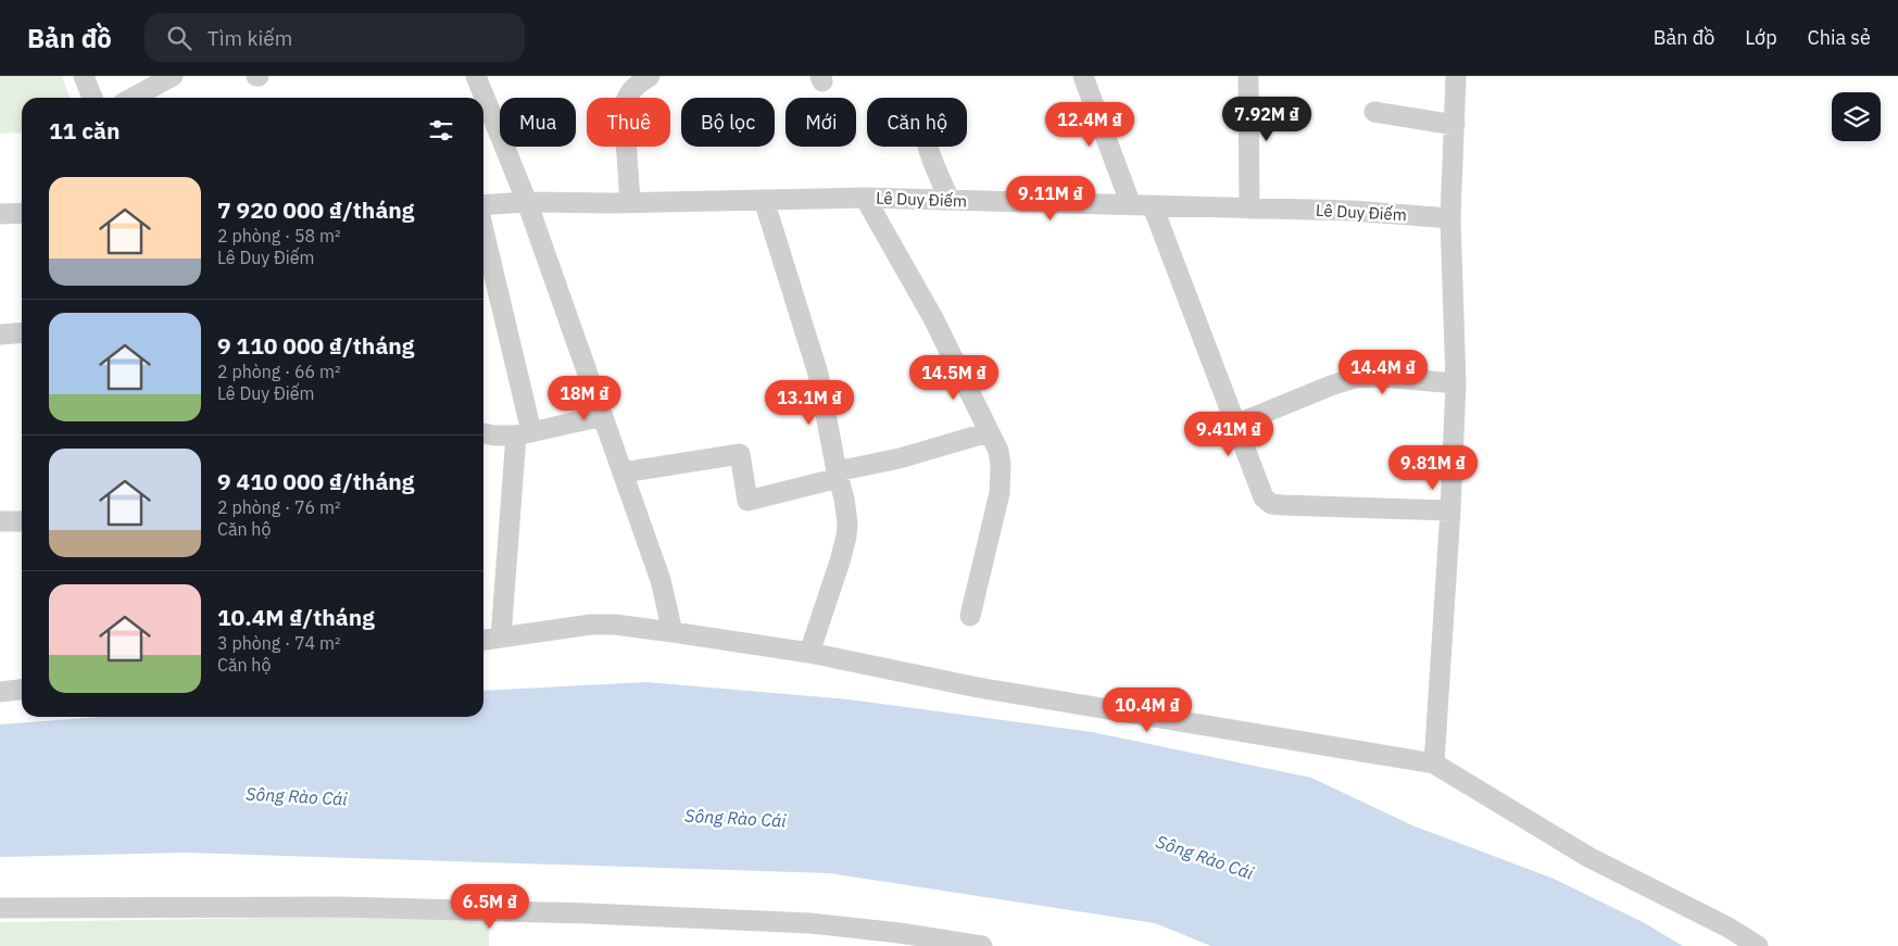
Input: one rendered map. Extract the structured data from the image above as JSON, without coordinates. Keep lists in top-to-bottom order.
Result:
{
  "streets": {
    "street": ["Lê Duy Điếm"]
  },
  "water": ["Sông Rào Cái"],
  "page": {
    "header": "Bản đồ",
    "search": "Tìm kiếm",
    "nav": ["Bản đồ", "Lớp", "Chia sẻ"],
    "price": [
      "7.92M ₫",
      "12.4M ₫",
      "9.11M ₫",
      "14.4M ₫",
      "14.5M ₫",
      "18M ₫",
      "13.1M ₫",
      "9.41M ₫",
      "9.81M ₫",
      "10.4M ₫",
      "6.5M ₫"
    ],
    "chip": [
      "Mua",
      "Thuê",
      "Bộ lọc",
      "Mới",
      "Căn hộ"
    ],
    "heading": "11 căn",
    "list": [
      {
        "name": "7 920 000 ₫/tháng",
        "note": "2 phòng · 58 m² · Lê Duy Điếm"
      },
      {
        "name": "9 110 000 ₫/tháng",
        "note": "2 phòng · 66 m² · Lê Duy Điếm"
      },
      {
        "name": "9 410 000 ₫/tháng",
        "note": "2 phòng · 76 m² · Căn hộ"
      },
      {
        "name": "10.4M ₫/tháng",
        "note": "3 phòng · 74 m² · Căn hộ"
      }
    ]
  }
}
